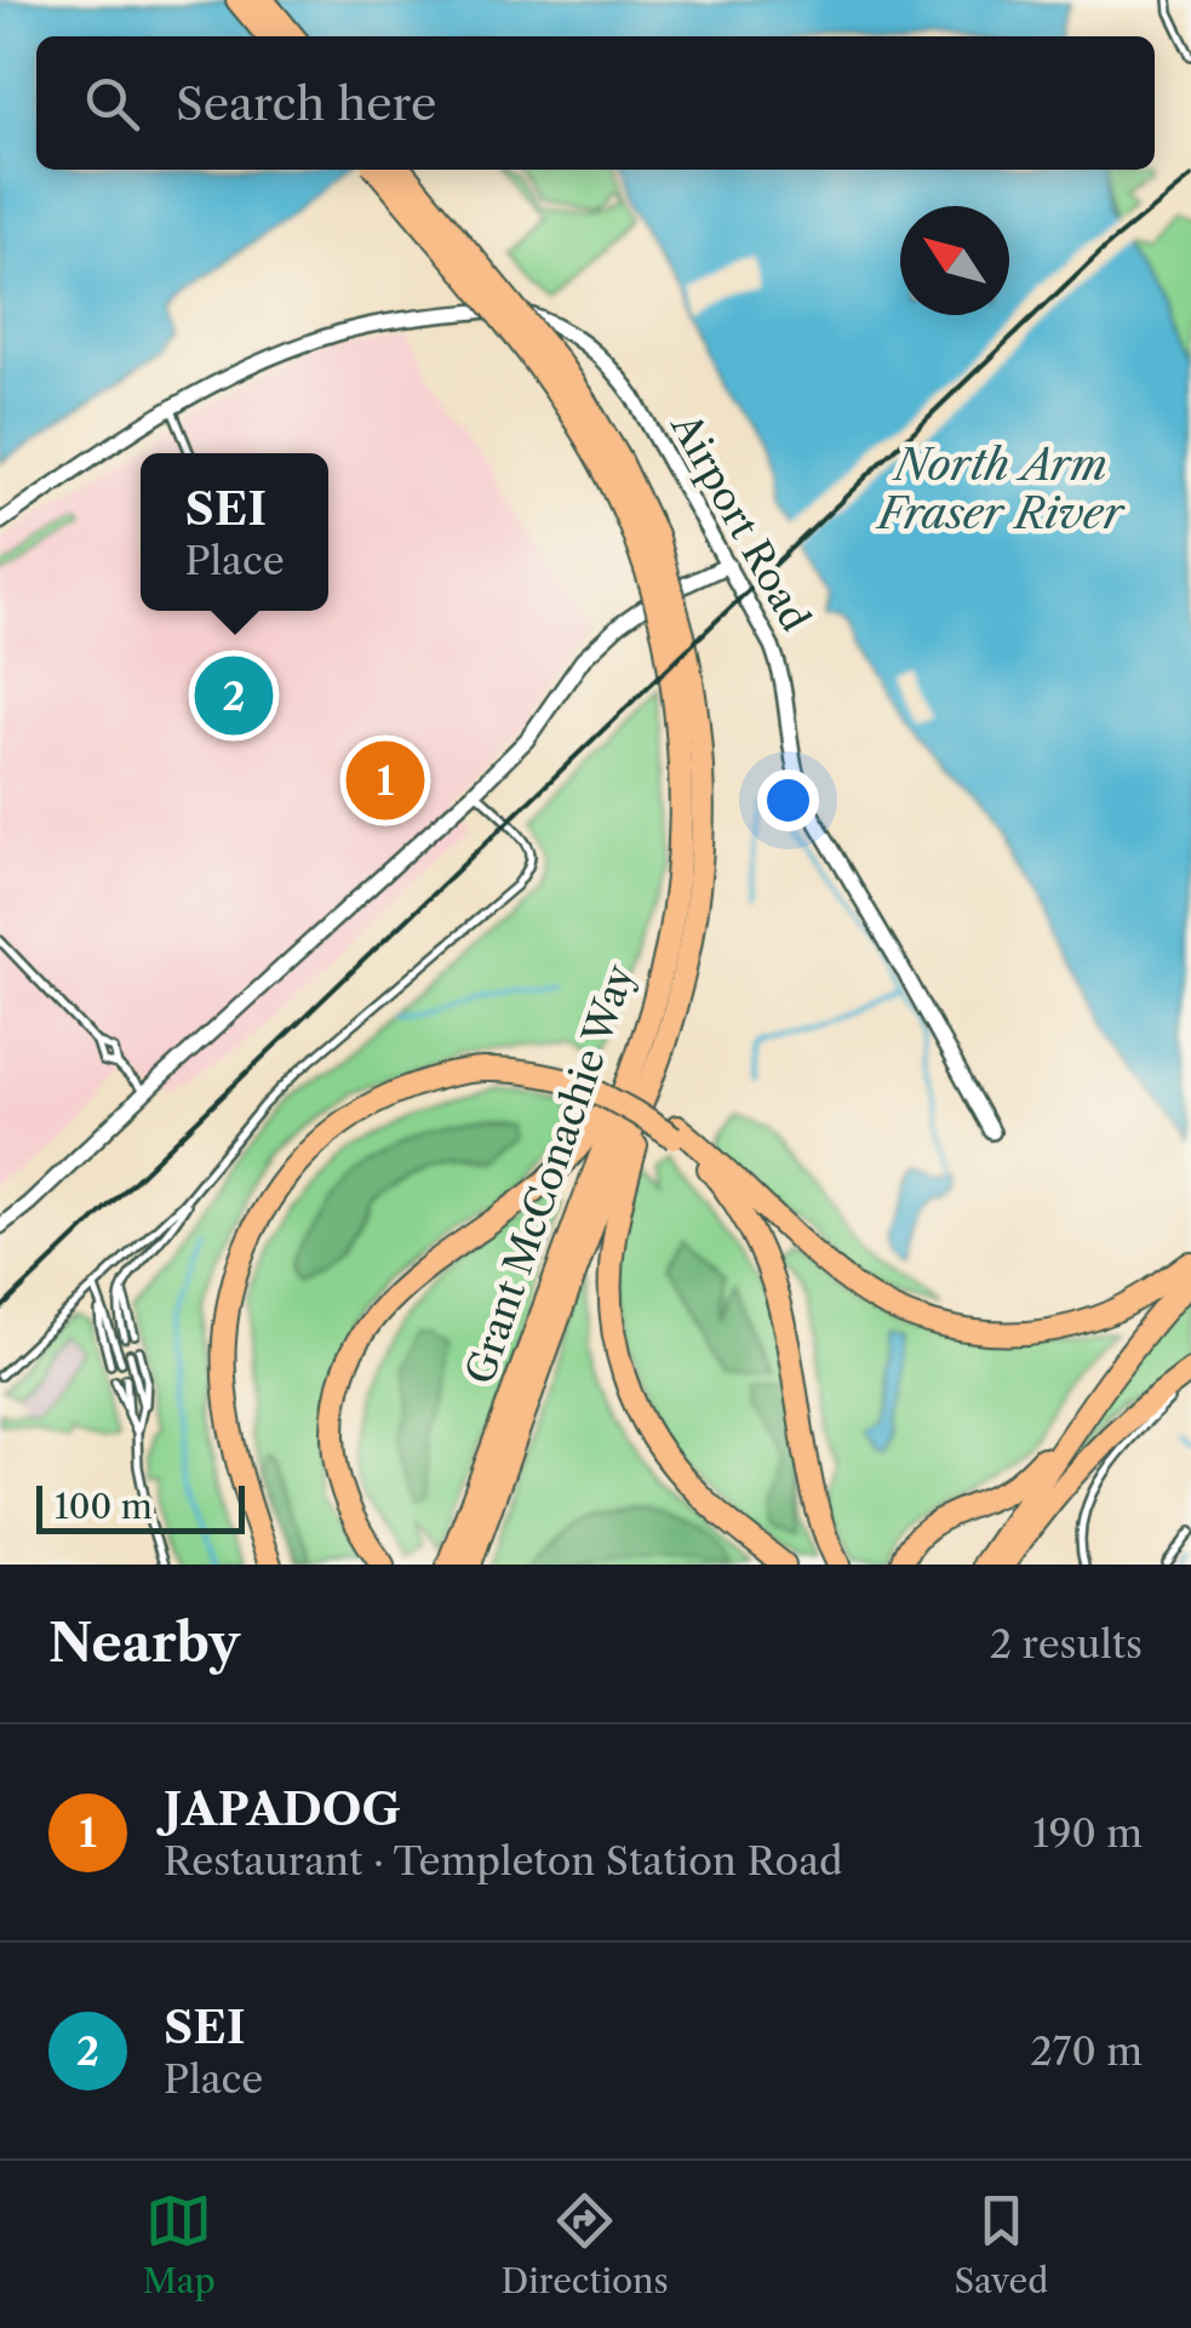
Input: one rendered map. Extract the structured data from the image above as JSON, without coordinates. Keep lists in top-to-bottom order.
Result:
{
  "streets": {
    "main road": ["Grant McConachie Way"],
    "street": ["Airport Road"]
  },
  "water": ["North Arm Fraser River"],
  "scale_bar": "100 m",
  "north": "top left",
  "page": {
    "search": "Search here",
    "popup": ["SEI", "Place"],
    "pins": ["2", "1"],
    "scale": "100 m",
    "heading": ["Nearby", "2 results"],
    "list": [
      {
        "mark": "1",
        "name": "JAPADOG",
        "note": "Restaurant · Templeton Station Road",
        "value": "190 m"
      },
      {
        "mark": "2",
        "name": "SEI",
        "note": "Place",
        "value": "270 m"
      }
    ],
    "nav": ["Map", "Directions", "Saved"]
  }
}
